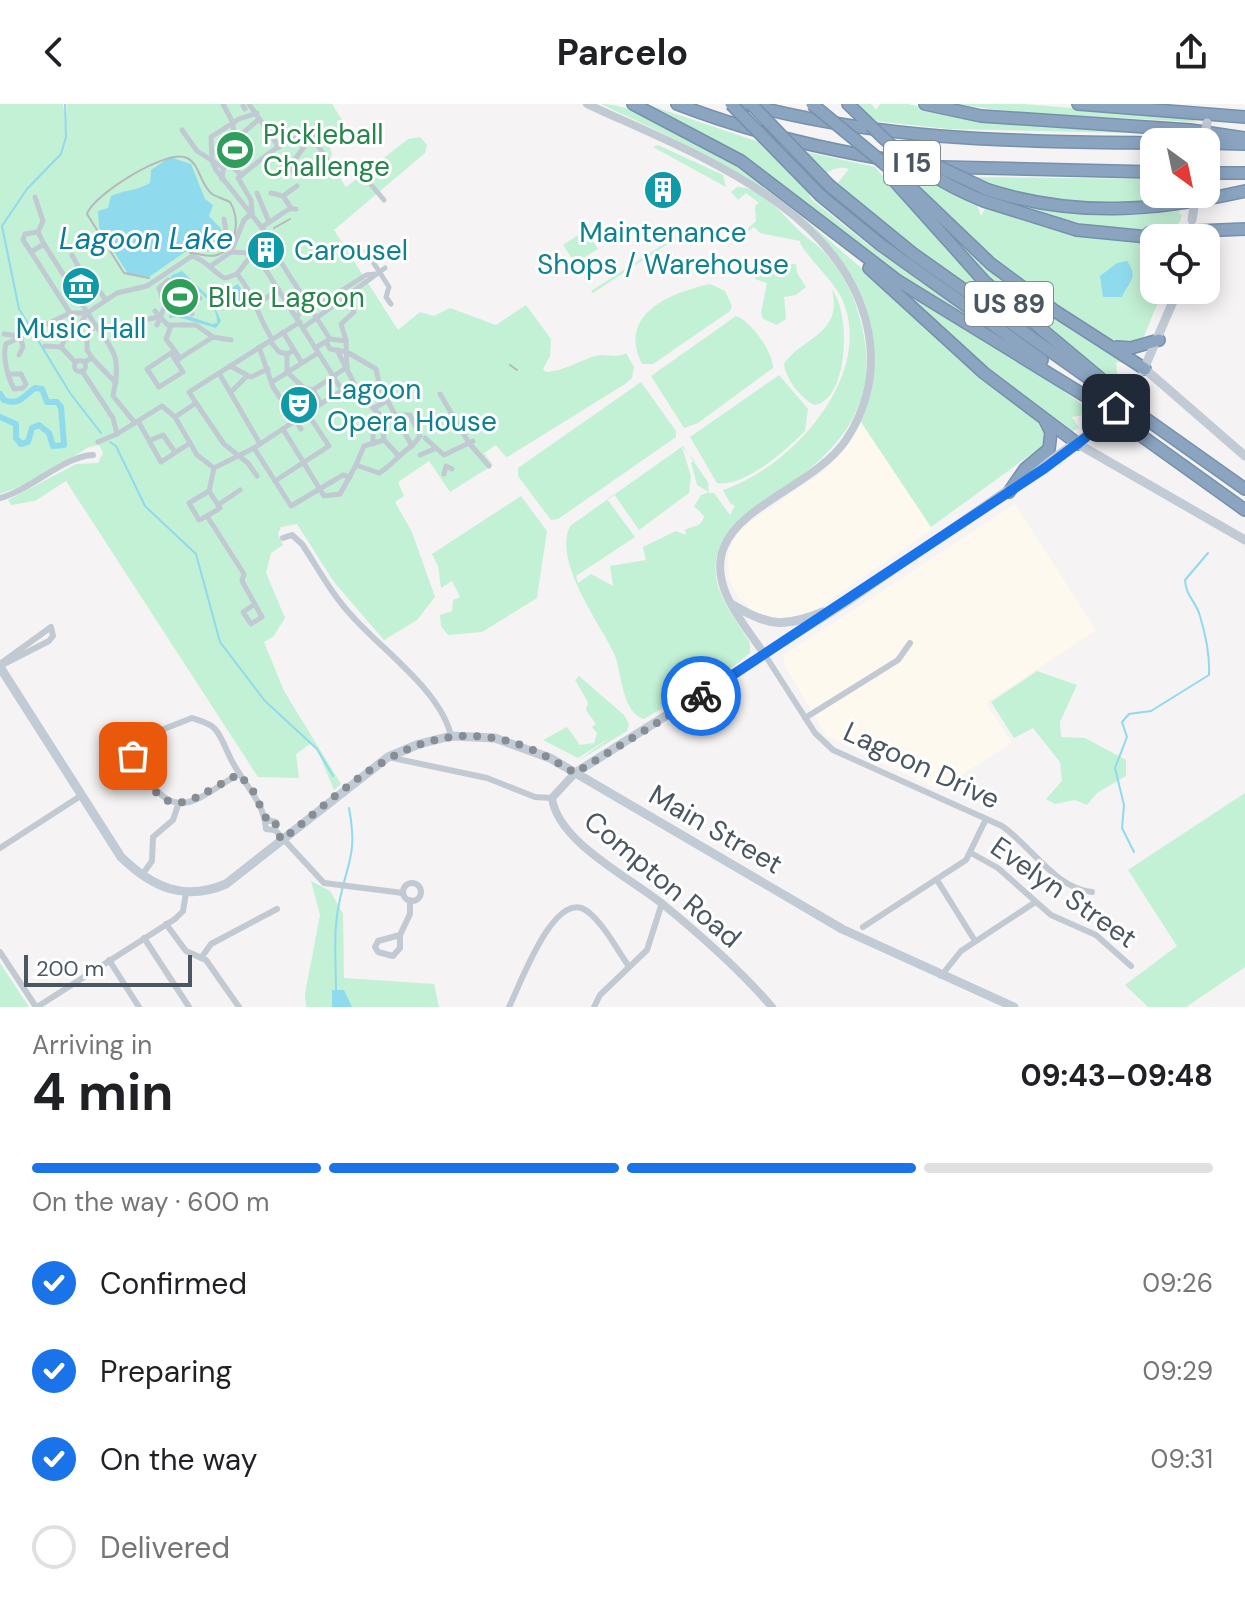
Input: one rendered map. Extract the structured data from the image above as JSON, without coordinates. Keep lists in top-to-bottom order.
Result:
{
  "streets": {
    "highway": ["I 15", "US 89"],
    "main road": ["Main Street"],
    "street": ["Lagoon Drive", "Compton Road", "Evelyn Street"]
  },
  "crossings": [
    ["Main Street", "Compton Road"]
  ],
  "water": ["Lagoon Lake"],
  "places": {
    "sports": ["Pickleball Challenge", "Blue Lagoon"],
    "building": ["Maintenance Shops / Warehouse", "Carousel"],
    "museum": ["Music Hall"],
    "theatre": ["Lagoon Opera House"]
  },
  "scale_bar": "200 m",
  "north": "bottom right",
  "page": {
    "header": "Parcelo",
    "scale": "200 m",
    "heading": ["4 min", "Arriving in", "09:43–09:48"],
    "bar": "On the way · 600 m",
    "list": [
      ["Confirmed", "09:26"],
      ["Preparing", "09:29"],
      ["On the way", "09:31"],
      "Delivered"
    ]
  }
}
